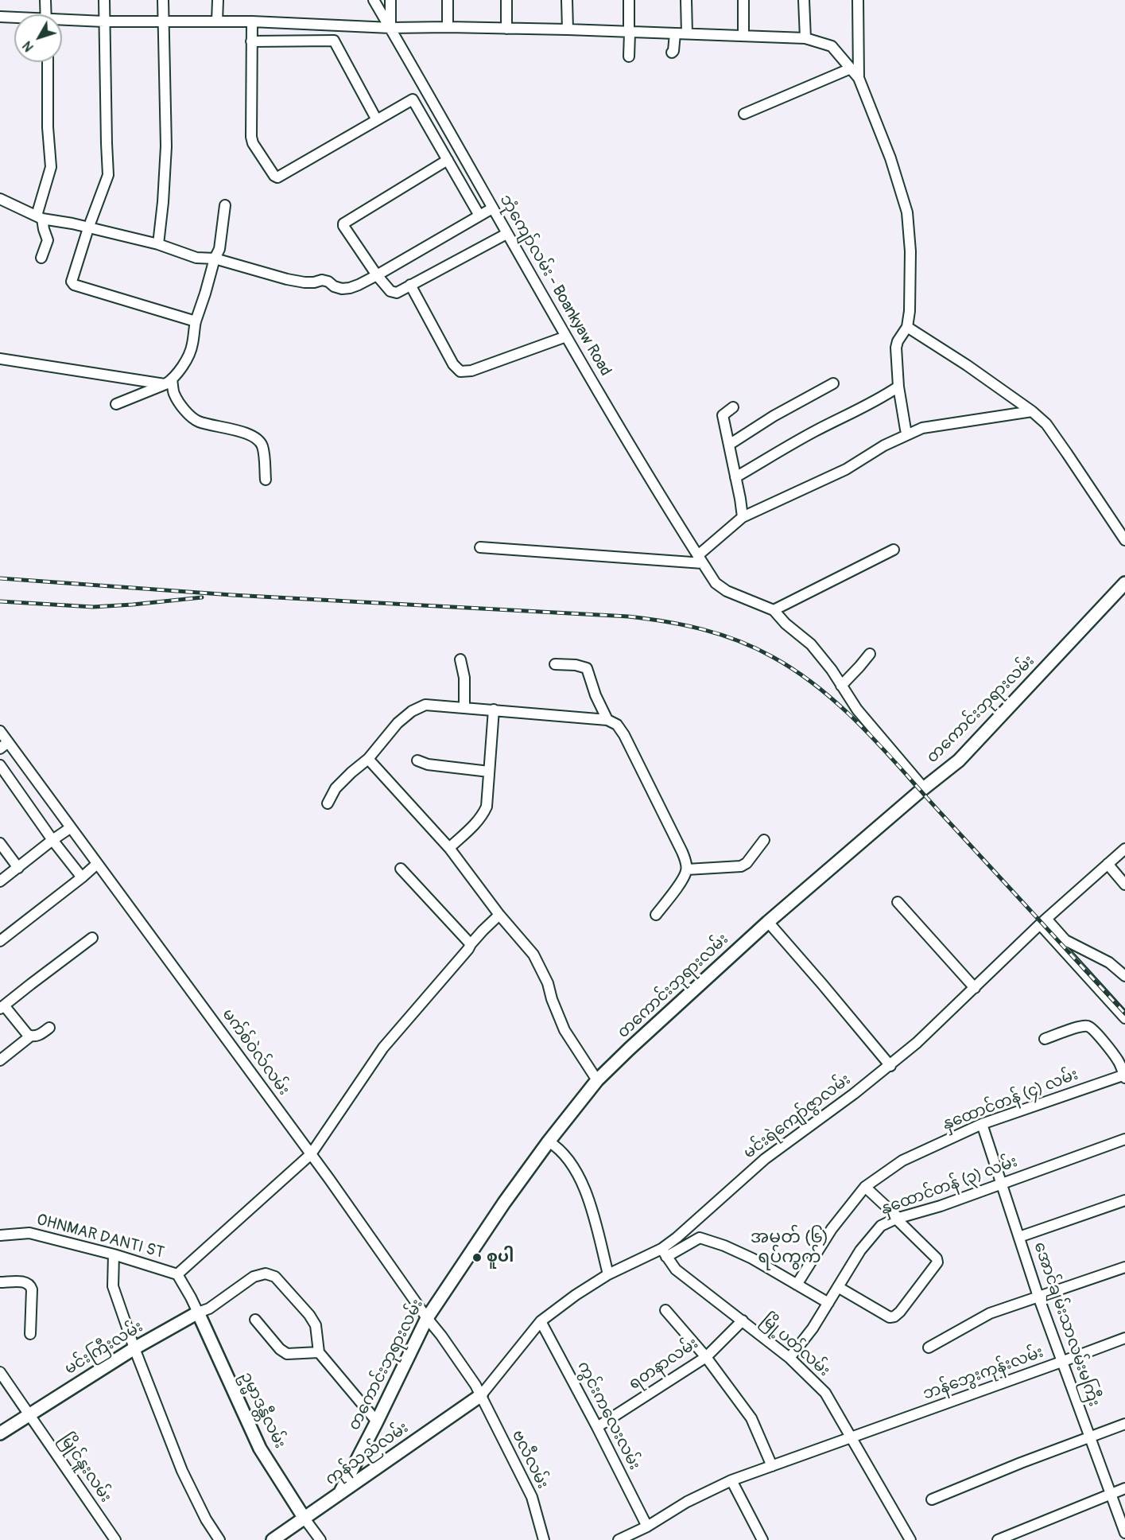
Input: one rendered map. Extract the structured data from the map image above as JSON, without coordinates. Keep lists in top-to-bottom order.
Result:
{
  "streets": {
    "main road": [
      "တကောင်းဘုရားလမ်း",
      "မင်းကြီးလမ်း",
      "ဥမ္မာဒန္တီလမ်း",
      "ကုန်သည်လမ်း"
    ],
    "street": [
      "ဘုံကျော်လမ်း - Boankyaw Road",
      "မက်စ်ဝဲလ်လမ်း",
      "နှထောင်တန် (၄) လမ်း",
      "မင်းရဲကျော်ဇွာလမ်း",
      "နှထောင်တန် (၃) လမ်း",
      "OHNMAR DANTI ST",
      "အောင်ချမ်းသာလမ်းမကြီး",
      "မြို့ပတ်လမ်း",
      "ရတနာလမ်း",
      "ဘန်ဘွေးကုန်းလမ်း",
      "ကွင်းကလေးလမ်း",
      "ဗလီလမ်း",
      "မြိုင်နူးလမ်း"
    ]
  },
  "crossings": [
    ["တကောင်းဘုရားလမ်း", "မက်စ်ဝဲလ်လမ်း"],
    ["တကောင်းဘုရားလမ်း", "ကုန်သည်လမ်း"],
    ["မက်စ်ဝဲလ်လမ်း", "မင်းရဲကျော်ဇွာလမ်း"],
    ["မက်စ်ဝဲလ်လမ်း", "ကုန်သည်လမ်း"],
    ["မက်စ်ဝဲလ်လမ်း", "ဗလီလမ်း"],
    ["နှထောင်တန် (၄) လမ်း", "အောင်ချမ်းသာလမ်းမကြီး"],
    ["မင်းရဲကျော်ဇွာလမ်း", "မြို့ပတ်လမ်း"],
    ["မင်းရဲကျော်ဇွာလမ်း", "ကွင်းကလေးလမ်း"],
    ["မင်းရဲကျော်ဇွာလမ်း", "ကုန်သည်လမ်း"],
    ["မင်းရဲကျော်ဇွာလမ်း", "ဗလီလမ်း"],
    ["နှထောင်တန် (၃) လမ်း", "အောင်ချမ်းသာလမ်းမကြီး"],
    ["နှထောင်တန် (၃) လမ်း", "မြို့ပတ်လမ်း"],
    ["OHNMAR DANTI ST", "မင်းကြီးလမ်း"],
    ["OHNMAR DANTI ST", "ဥမ္မာဒန္တီလမ်း"],
    ["အောင်ချမ်းသာလမ်းမကြီး", "ဘန်ဘွေးကုန်းလမ်း"],
    ["မြို့ပတ်လမ်း", "ရတနာလမ်း"],
    ["မြို့ပတ်လမ်း", "ဘန်ဘွေးကုန်းလမ်း"],
    ["မင်းကြီးလမ်း", "ဥမ္မာဒန္တီလမ်း"],
    ["မင်းကြီးလမ်း", "မြိုင်နူးလမ်း"],
    ["ရတနာလမ်း", "ကွင်းကလေးလမ်း"],
    ["ဘန်ဘွေးကုန်းလမ်း", "ကွင်းကလေးလမ်း"],
    ["ဥမ္မာဒန္တီလမ်း", "ကုန်သည်လမ်း"],
    ["ကုန်သည်လမ်း", "ဗလီလမ်း"]
  ],
  "districts": ["အမှတ် (၆) ရပ်ကွက်"],
  "places": ["စူပါ"],
  "north": "bottom left"
}
